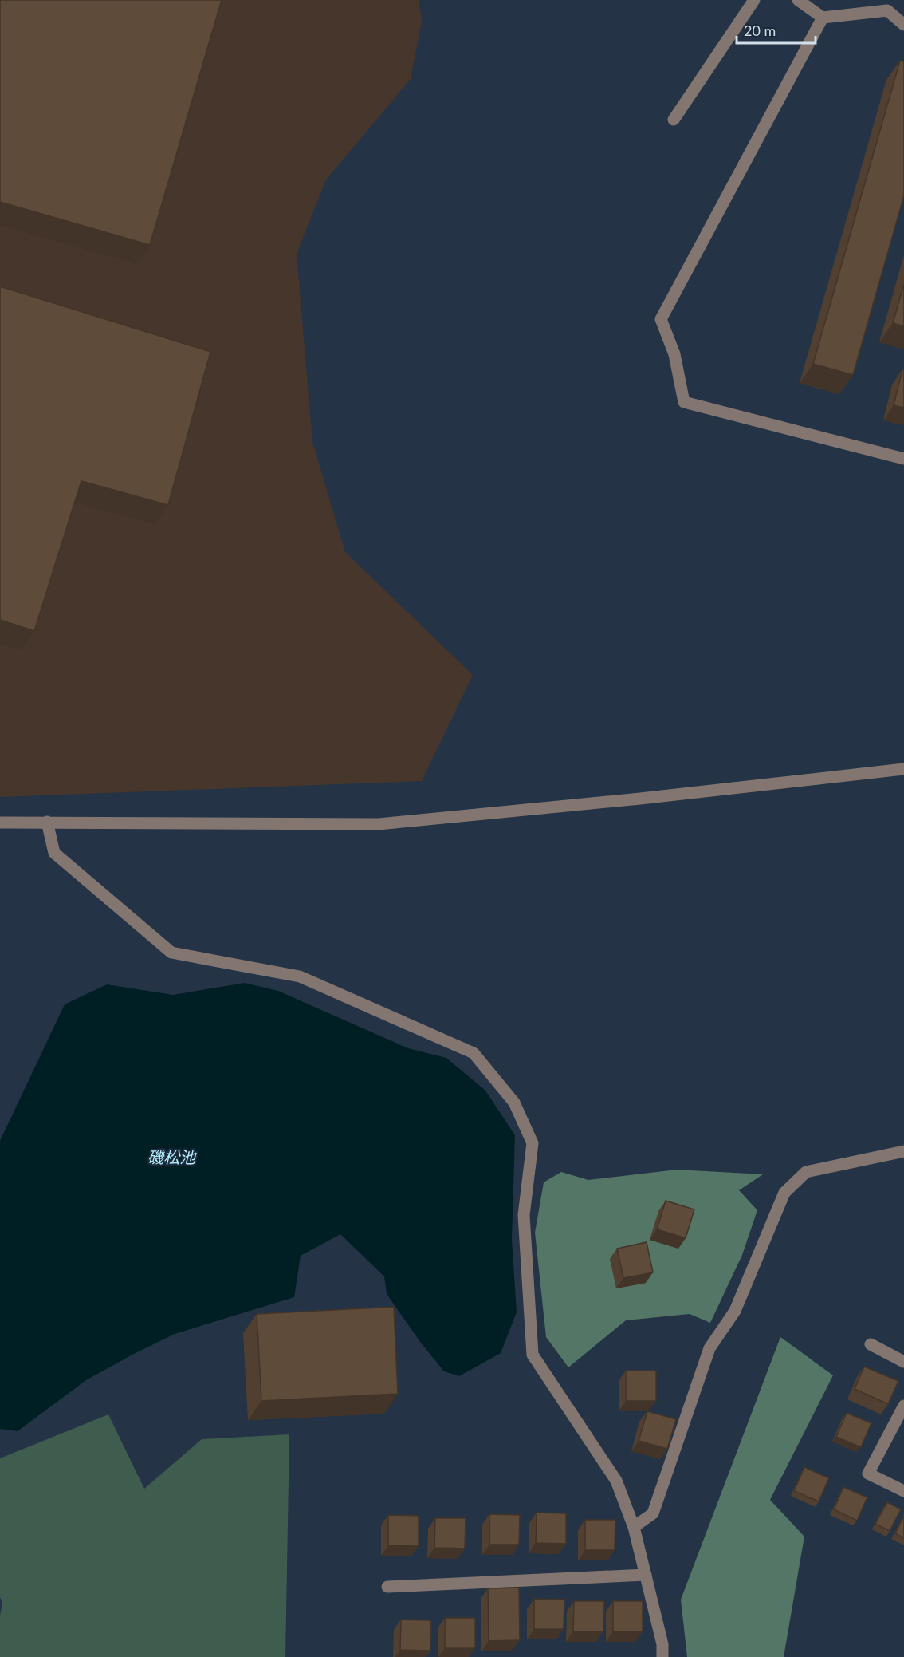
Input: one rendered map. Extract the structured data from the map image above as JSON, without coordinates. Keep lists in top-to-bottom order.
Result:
{
  "water": ["磯松池"],
  "scale_bar": "20 m"
}
